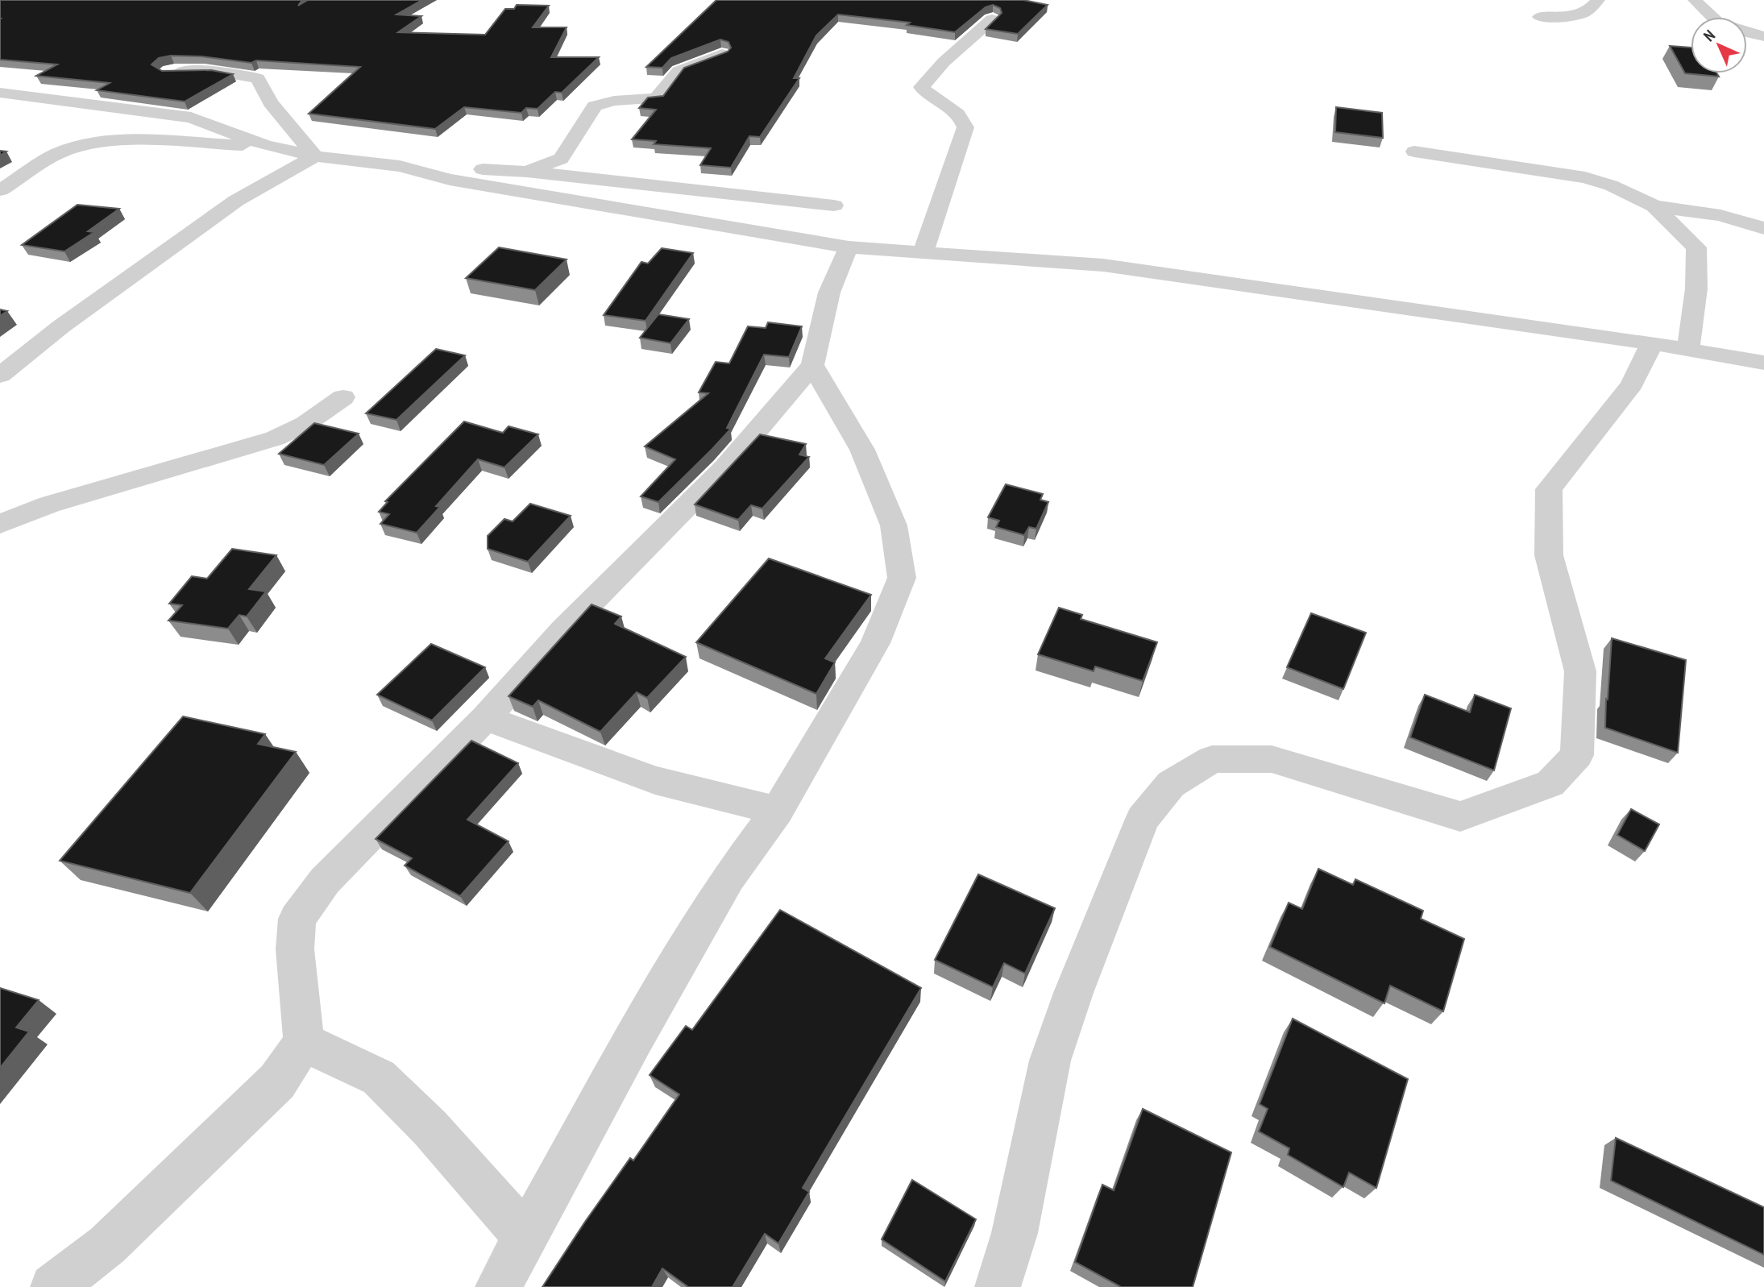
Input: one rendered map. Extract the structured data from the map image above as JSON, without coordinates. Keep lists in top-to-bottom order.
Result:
{
  "north": "top left"
}
